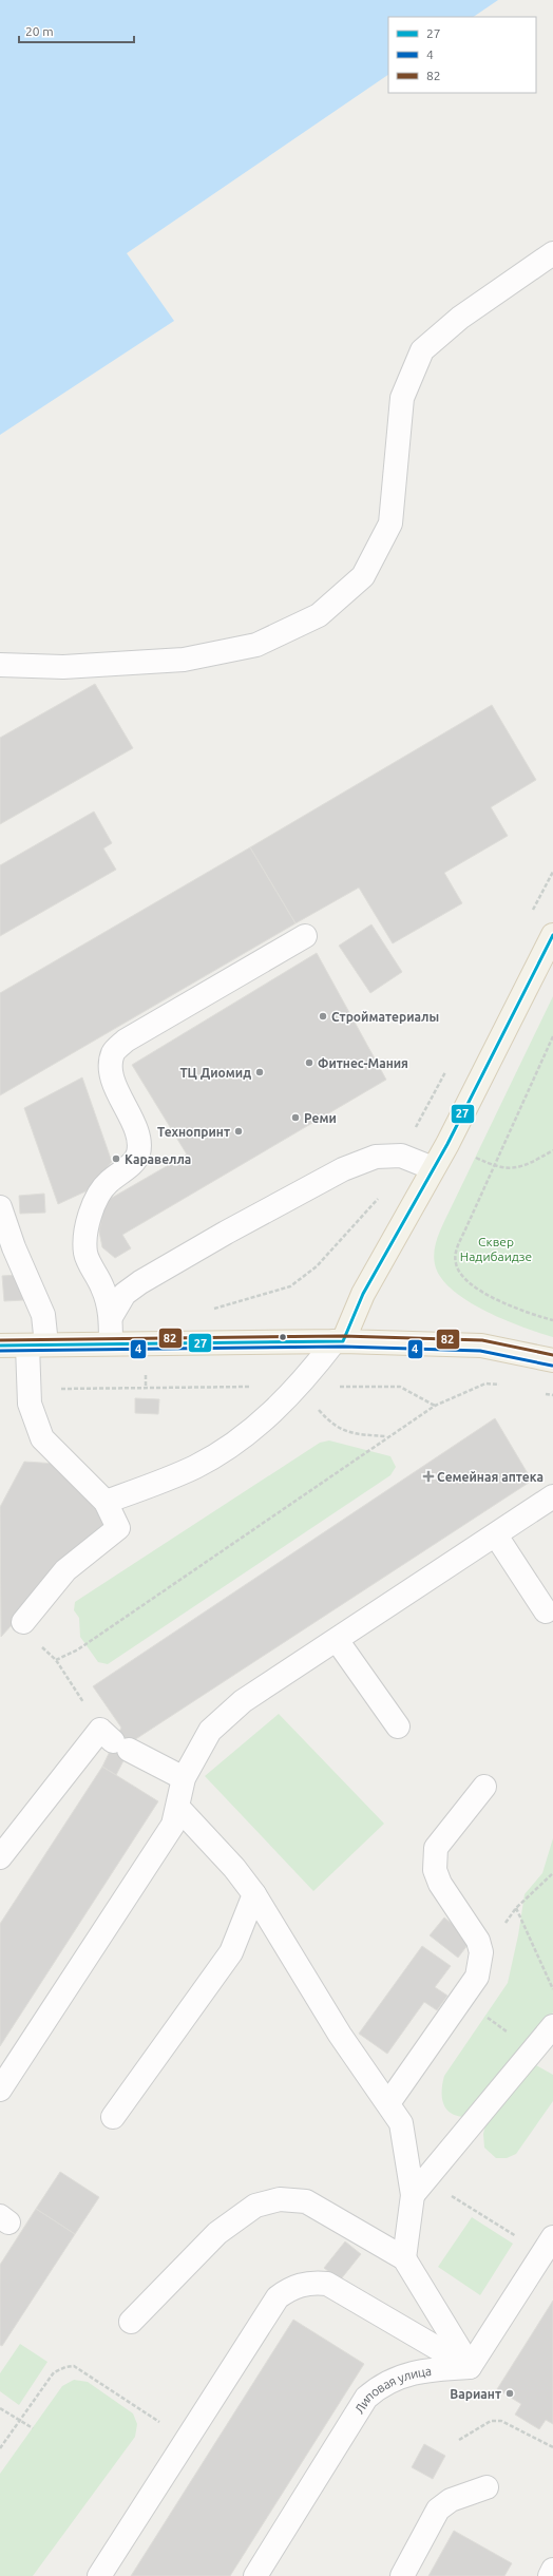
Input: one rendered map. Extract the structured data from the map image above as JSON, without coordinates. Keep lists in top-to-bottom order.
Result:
{
  "streets": {
    "lane": ["Липовая улица"]
  },
  "parks": ["Сквер Надибаидзе"],
  "places": {
    "other": [
      "Стройматериалы",
      "Фитнес-Мания",
      "ТЦ Диомид",
      "Реми",
      "Технопринт",
      "Каравелла",
      "Вариант"
    ],
    "health": ["Семейная аптека"]
  },
  "lines": ["transit line 27", "transit line 82", "transit line 4"],
  "legend": ["27", "4", "82"],
  "scale_bar": "20 m"
}
